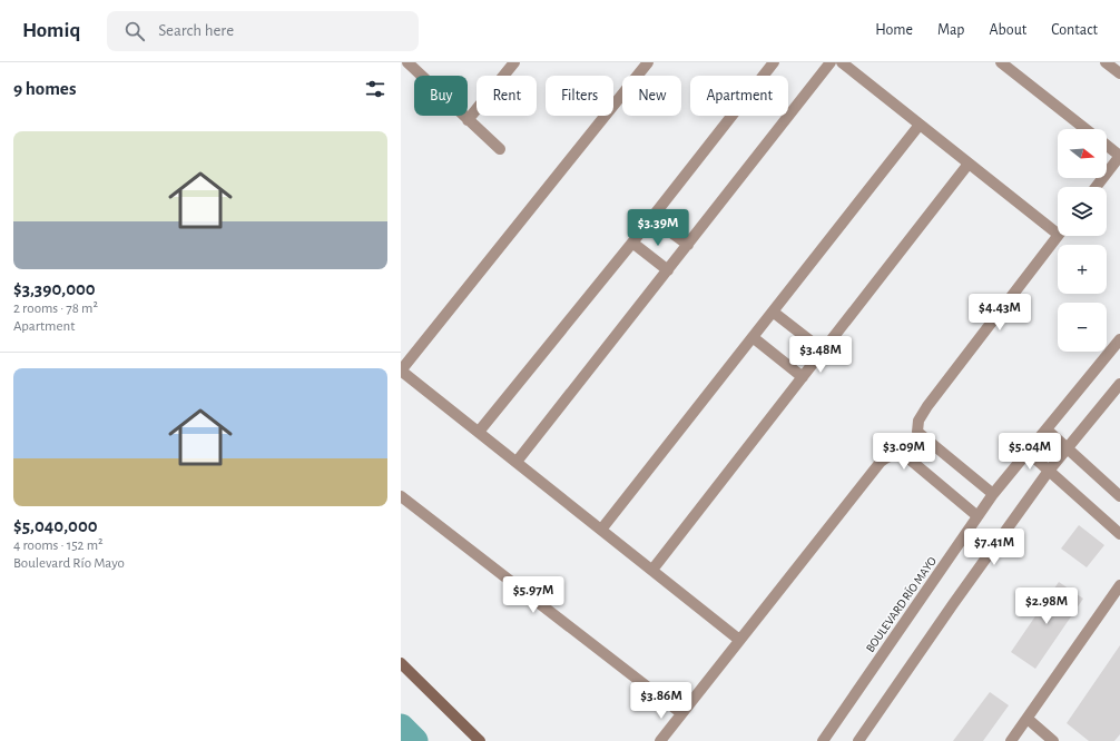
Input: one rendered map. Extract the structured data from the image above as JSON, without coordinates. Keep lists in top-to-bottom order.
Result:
{
  "streets": {
    "street": ["BOULEVARD RÍO MAYO"]
  },
  "north": "right",
  "page": {
    "header": "Homiq",
    "search": "Search here",
    "nav": [
      "Home",
      "Map",
      "About",
      "Contact"
    ],
    "heading": "9 homes",
    "chip": [
      "Buy",
      "Rent",
      "Filters",
      "New",
      "Apartment"
    ],
    "list": [
      {
        "name": "$3,390,000",
        "note": "2 rooms · 78 m² · Apartment"
      },
      {
        "name": "$5,040,000",
        "note": "4 rooms · 152 m² · Boulevard Río Mayo"
      }
    ],
    "map_buttons": ["+", "−"],
    "price": [
      "$3.39M",
      "$4.43M",
      "$3.48M",
      "$3.09M",
      "$5.04M",
      "$7.41M",
      "$5.97M",
      "$2.98M",
      "$3.86M"
    ]
  }
}
